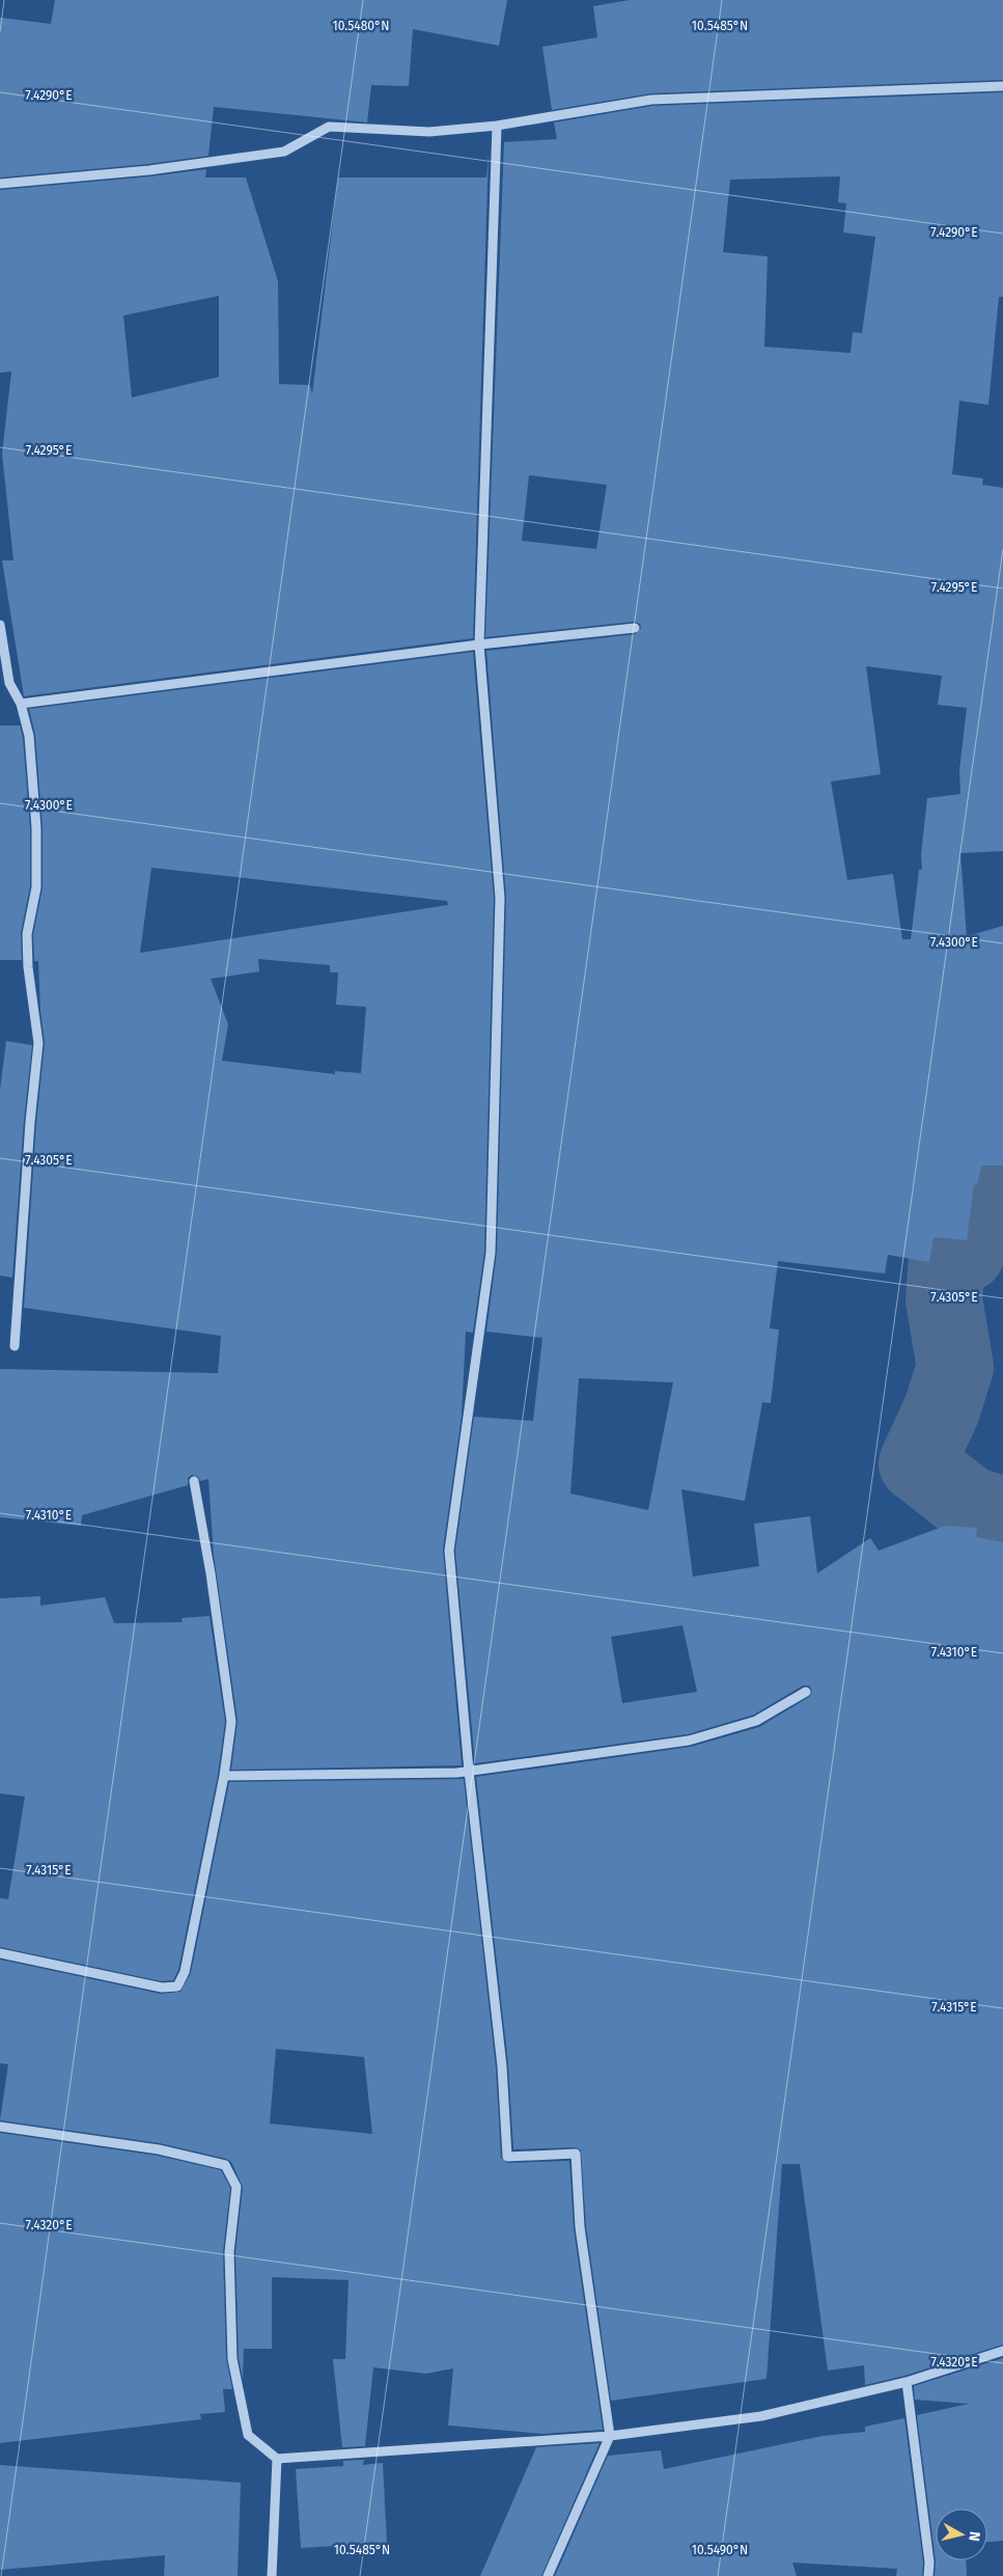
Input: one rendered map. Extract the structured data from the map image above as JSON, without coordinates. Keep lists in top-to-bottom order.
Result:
{
  "north": "right",
  "coordinates": [
    "10.5480°N",
    "10.5485°N",
    "7.4290°E",
    "7.4295°E",
    "7.4300°E",
    "7.4305°E",
    "7.4310°E",
    "7.4315°E",
    "7.4320°E",
    "10.5490°N"
  ]
}
